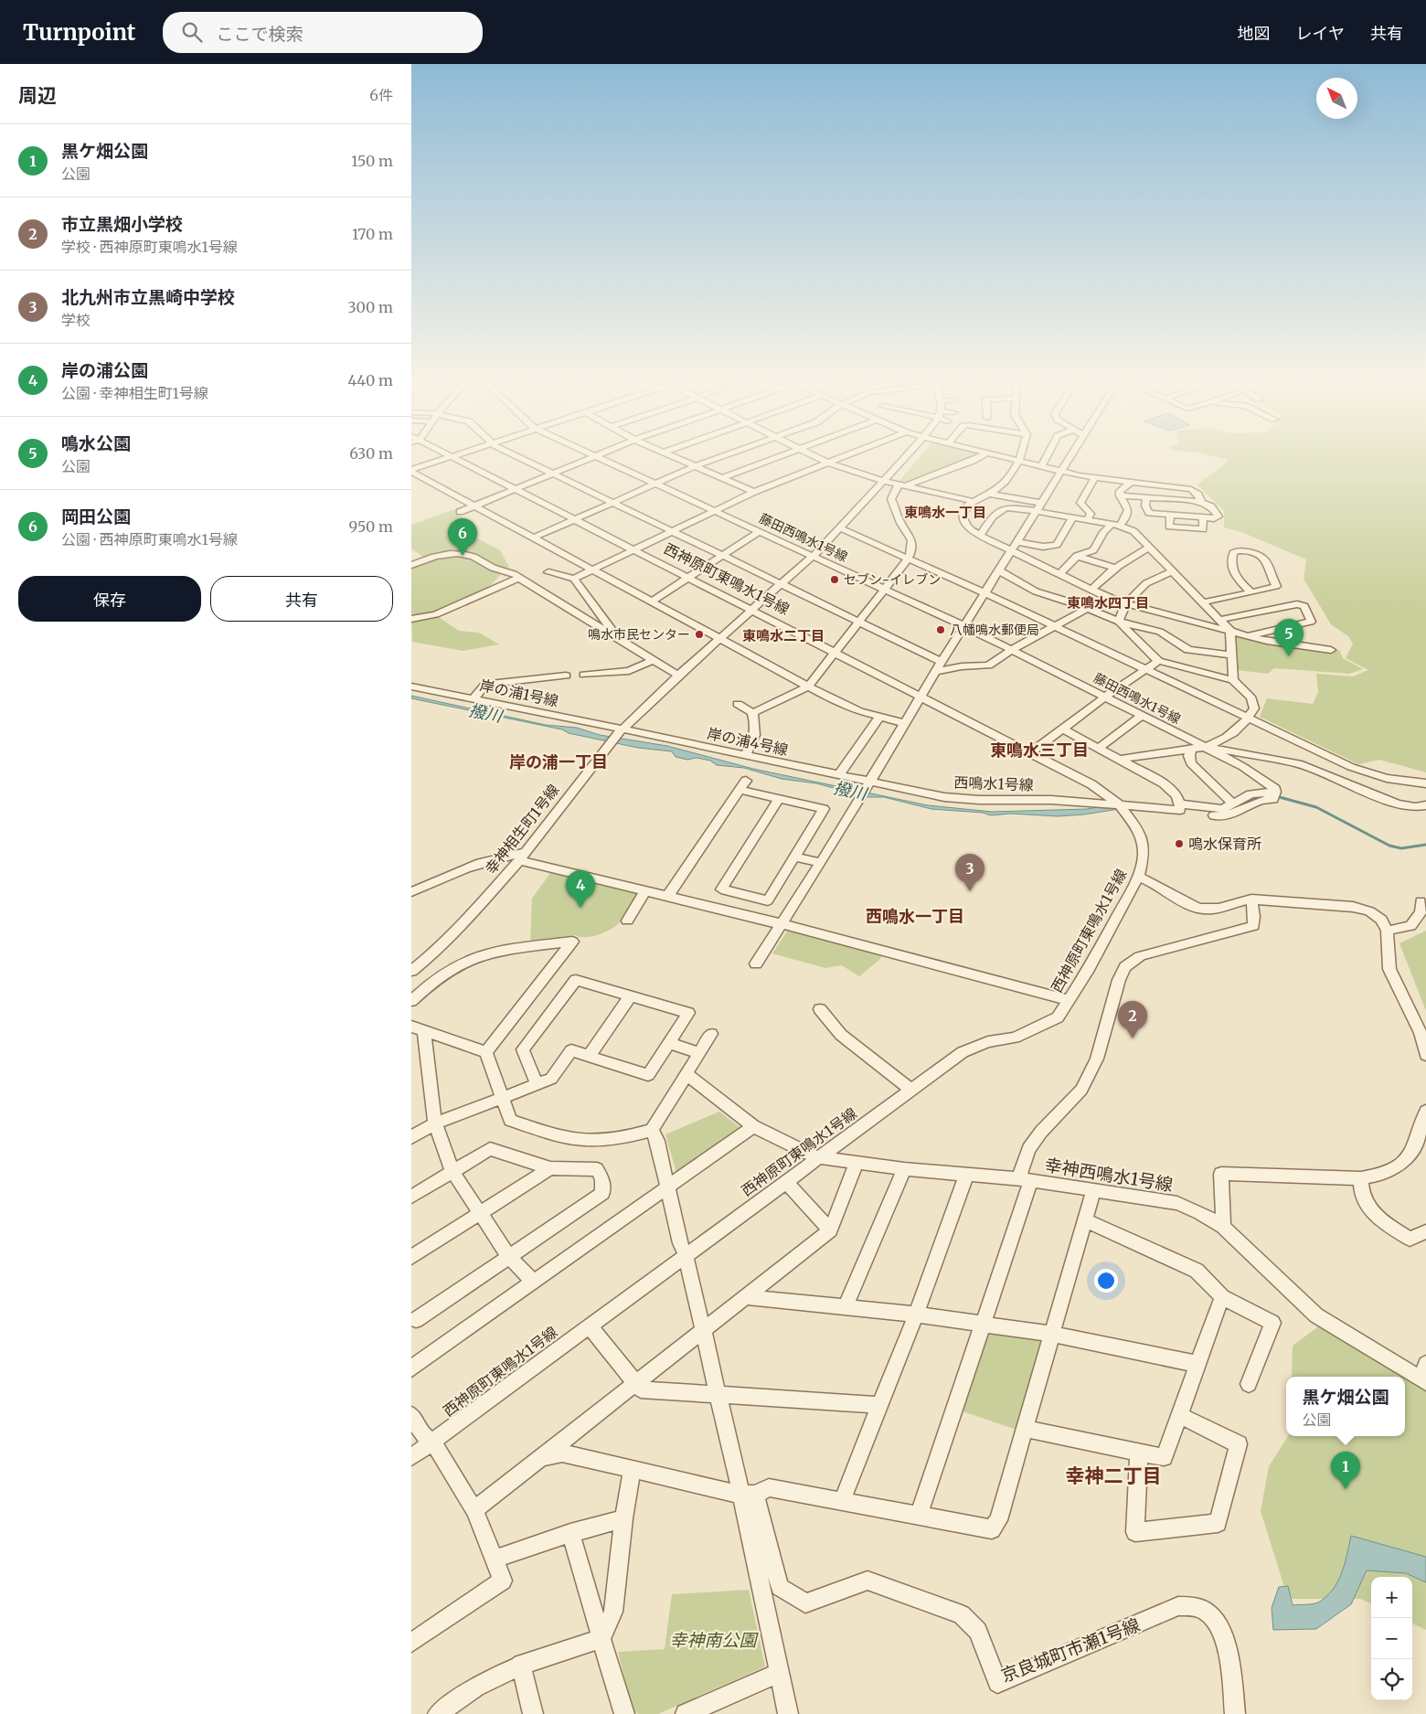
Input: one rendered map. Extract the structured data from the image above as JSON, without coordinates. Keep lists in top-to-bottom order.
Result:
{
  "streets": {
    "street": [
      "藤田西鳴水1号線",
      "西神原町東鳴水1号線",
      "岸の浦1号線",
      "岸の浦4号線",
      "西鳴水1号線",
      "幸神相生町1号線",
      "幸神西鳴水1号線",
      "京良城町市瀬1号線"
    ]
  },
  "crossings": [
    ["藤田西鳴水1号線", "幸神相生町1号線"],
    ["西神原町東鳴水1号線", "西鳴水1号線"],
    ["西神原町東鳴水1号線", "幸神相生町1号線"],
    ["西神原町東鳴水1号線", "幸神西鳴水1号線"],
    ["岸の浦1号線", "岸の浦4号線"],
    ["岸の浦1号線", "幸神相生町1号線"],
    ["岸の浦4号線", "西鳴水1号線"],
    ["岸の浦4号線", "幸神相生町1号線"]
  ],
  "districts": [
    "東鳴水一丁目",
    "東鳴水四丁目",
    "東鳴水二丁目",
    "東鳴水三丁目",
    "岸の浦一丁目",
    "西鳴水一丁目",
    "幸神二丁目"
  ],
  "water": ["撥川"],
  "parks": ["幸神南公園"],
  "places": [
    "セブン-イレブン",
    "八幡鳴水郵便局",
    "鳴水市民センター",
    "鳴水保育所"
  ],
  "north": "top left",
  "page": {
    "header": "Turnpoint",
    "search": "ここで検索",
    "nav": ["地図", "レイヤ", "共有"],
    "heading": ["周辺", "6件"],
    "list": [
      {
        "mark": "1",
        "name": "黒ケ畑公園",
        "note": "公園",
        "value": "150 m"
      },
      {
        "mark": "2",
        "name": "市立黒畑小学校",
        "note": "学校 · 西神原町東鳴水1号線",
        "value": "170 m"
      },
      {
        "mark": "3",
        "name": "北九州市立黒崎中学校",
        "note": "学校",
        "value": "300 m"
      },
      {
        "mark": "4",
        "name": "岸の浦公園",
        "note": "公園 · 幸神相生町1号線",
        "value": "440 m"
      },
      {
        "mark": "5",
        "name": "鳴水公園",
        "note": "公園",
        "value": "630 m"
      },
      {
        "mark": "6",
        "name": "岡田公園",
        "note": "公園 · 西神原町東鳴水1号線",
        "value": "950 m"
      }
    ],
    "pins": [
      "6",
      "5",
      "3",
      "4",
      "2",
      "1"
    ],
    "buttons": ["保存", "共有"],
    "popup": ["黒ケ畑公園", "公園"],
    "map_buttons": ["+", "−"]
  }
}
